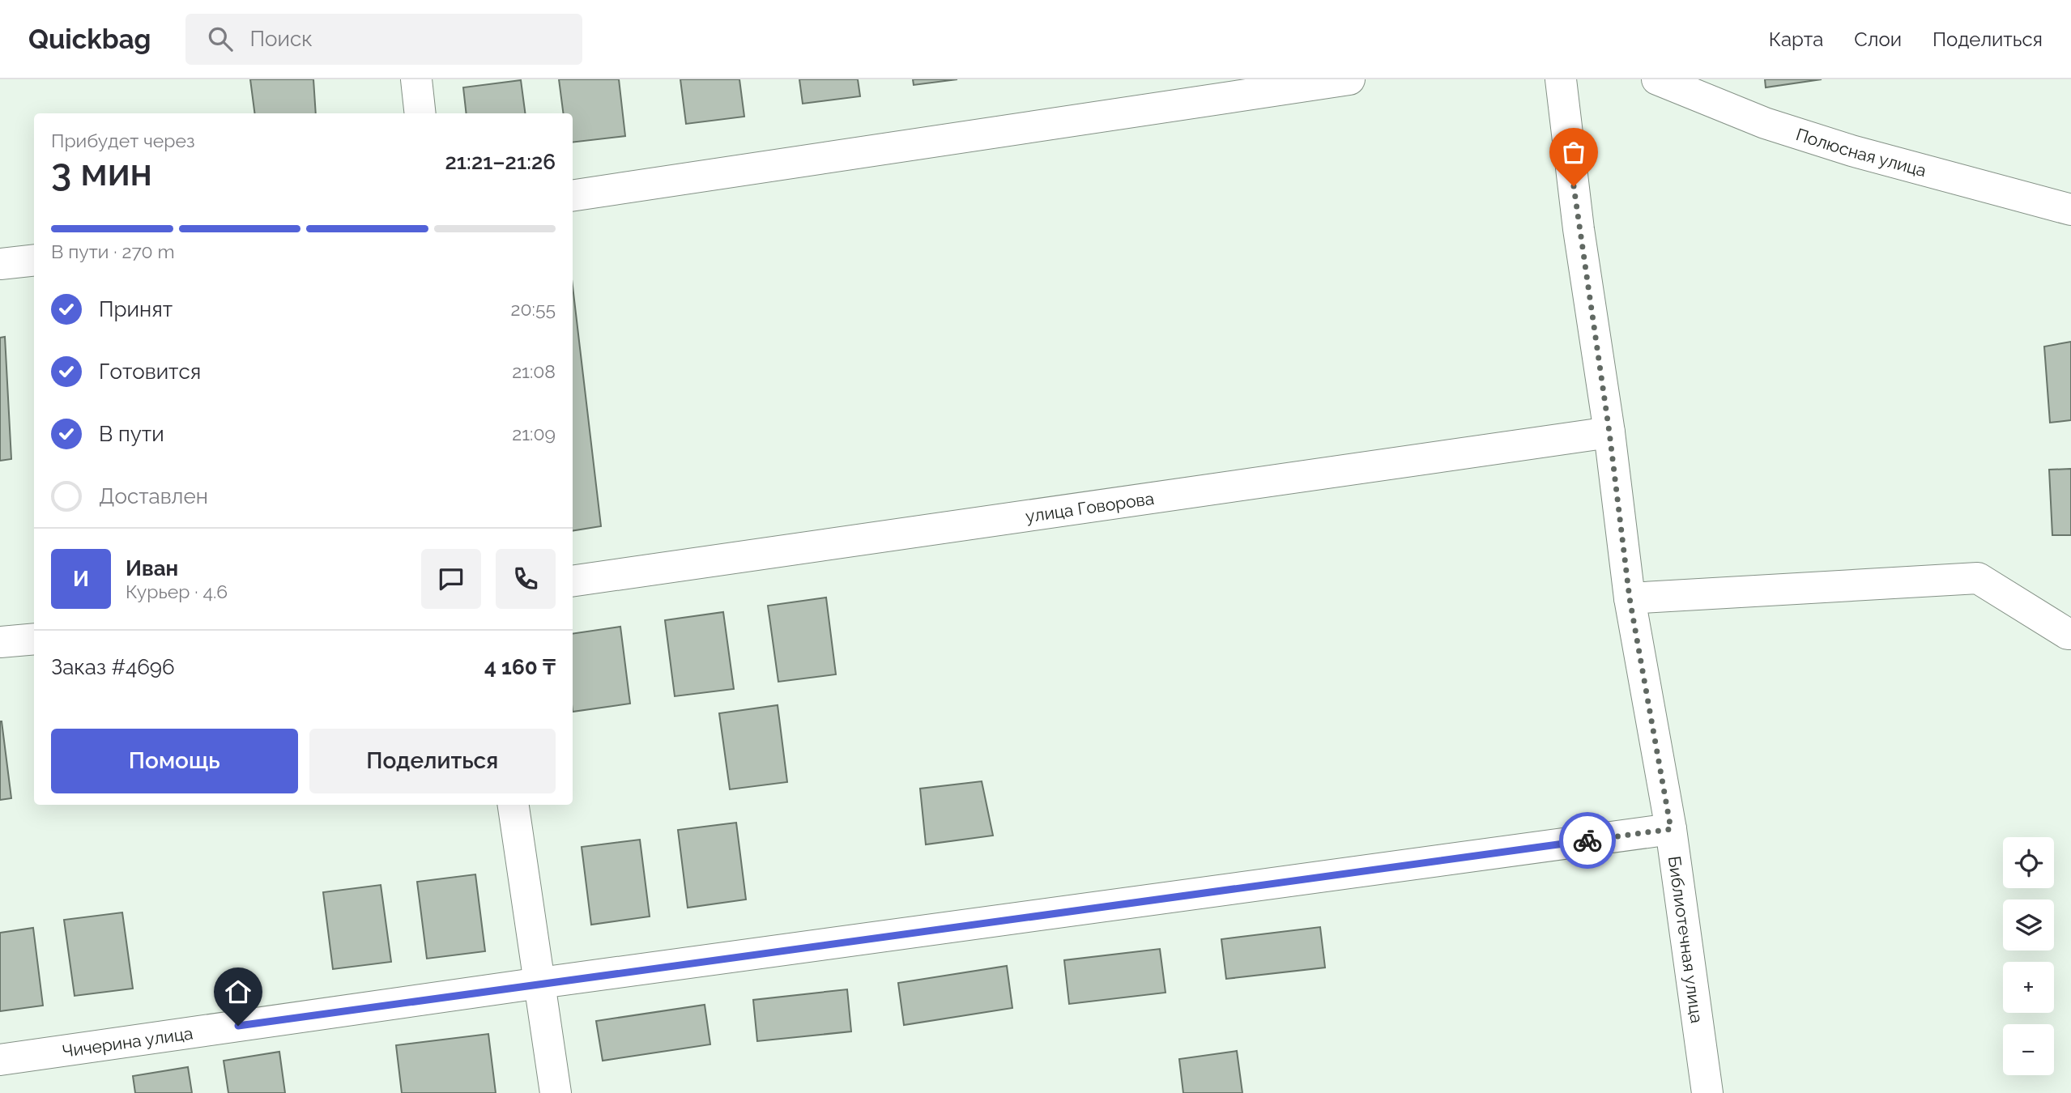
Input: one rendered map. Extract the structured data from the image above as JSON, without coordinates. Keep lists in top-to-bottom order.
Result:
{
  "streets": {
    "street": [
      "Полюсная улица",
      "улица Говорова",
      "Библиотечная улица",
      "Чичерина улица"
    ]
  },
  "crossings": [
    ["улица Говорова", "Библиотечная улица"],
    ["Библиотечная улица", "Чичерина улица"]
  ],
  "page": {
    "header": "Quickbag",
    "search": "Поиск",
    "nav": ["Карта", "Слои", "Поделиться"],
    "heading": ["3 мин", "Прибудет через", "21:21–21:26"],
    "panel": [
      "Иван",
      "Курьер · 4.6",
      "Заказ #4696",
      "4 160 ₸"
    ],
    "bar": "В пути · 270 m",
    "list": [
      ["Принят", "20:55"],
      ["Готовится", "21:08"],
      ["В пути", "21:09"],
      "Доставлен"
    ],
    "round": "И",
    "buttons": ["Помощь", "Поделиться"],
    "map_buttons": ["+", "−"]
  }
}
